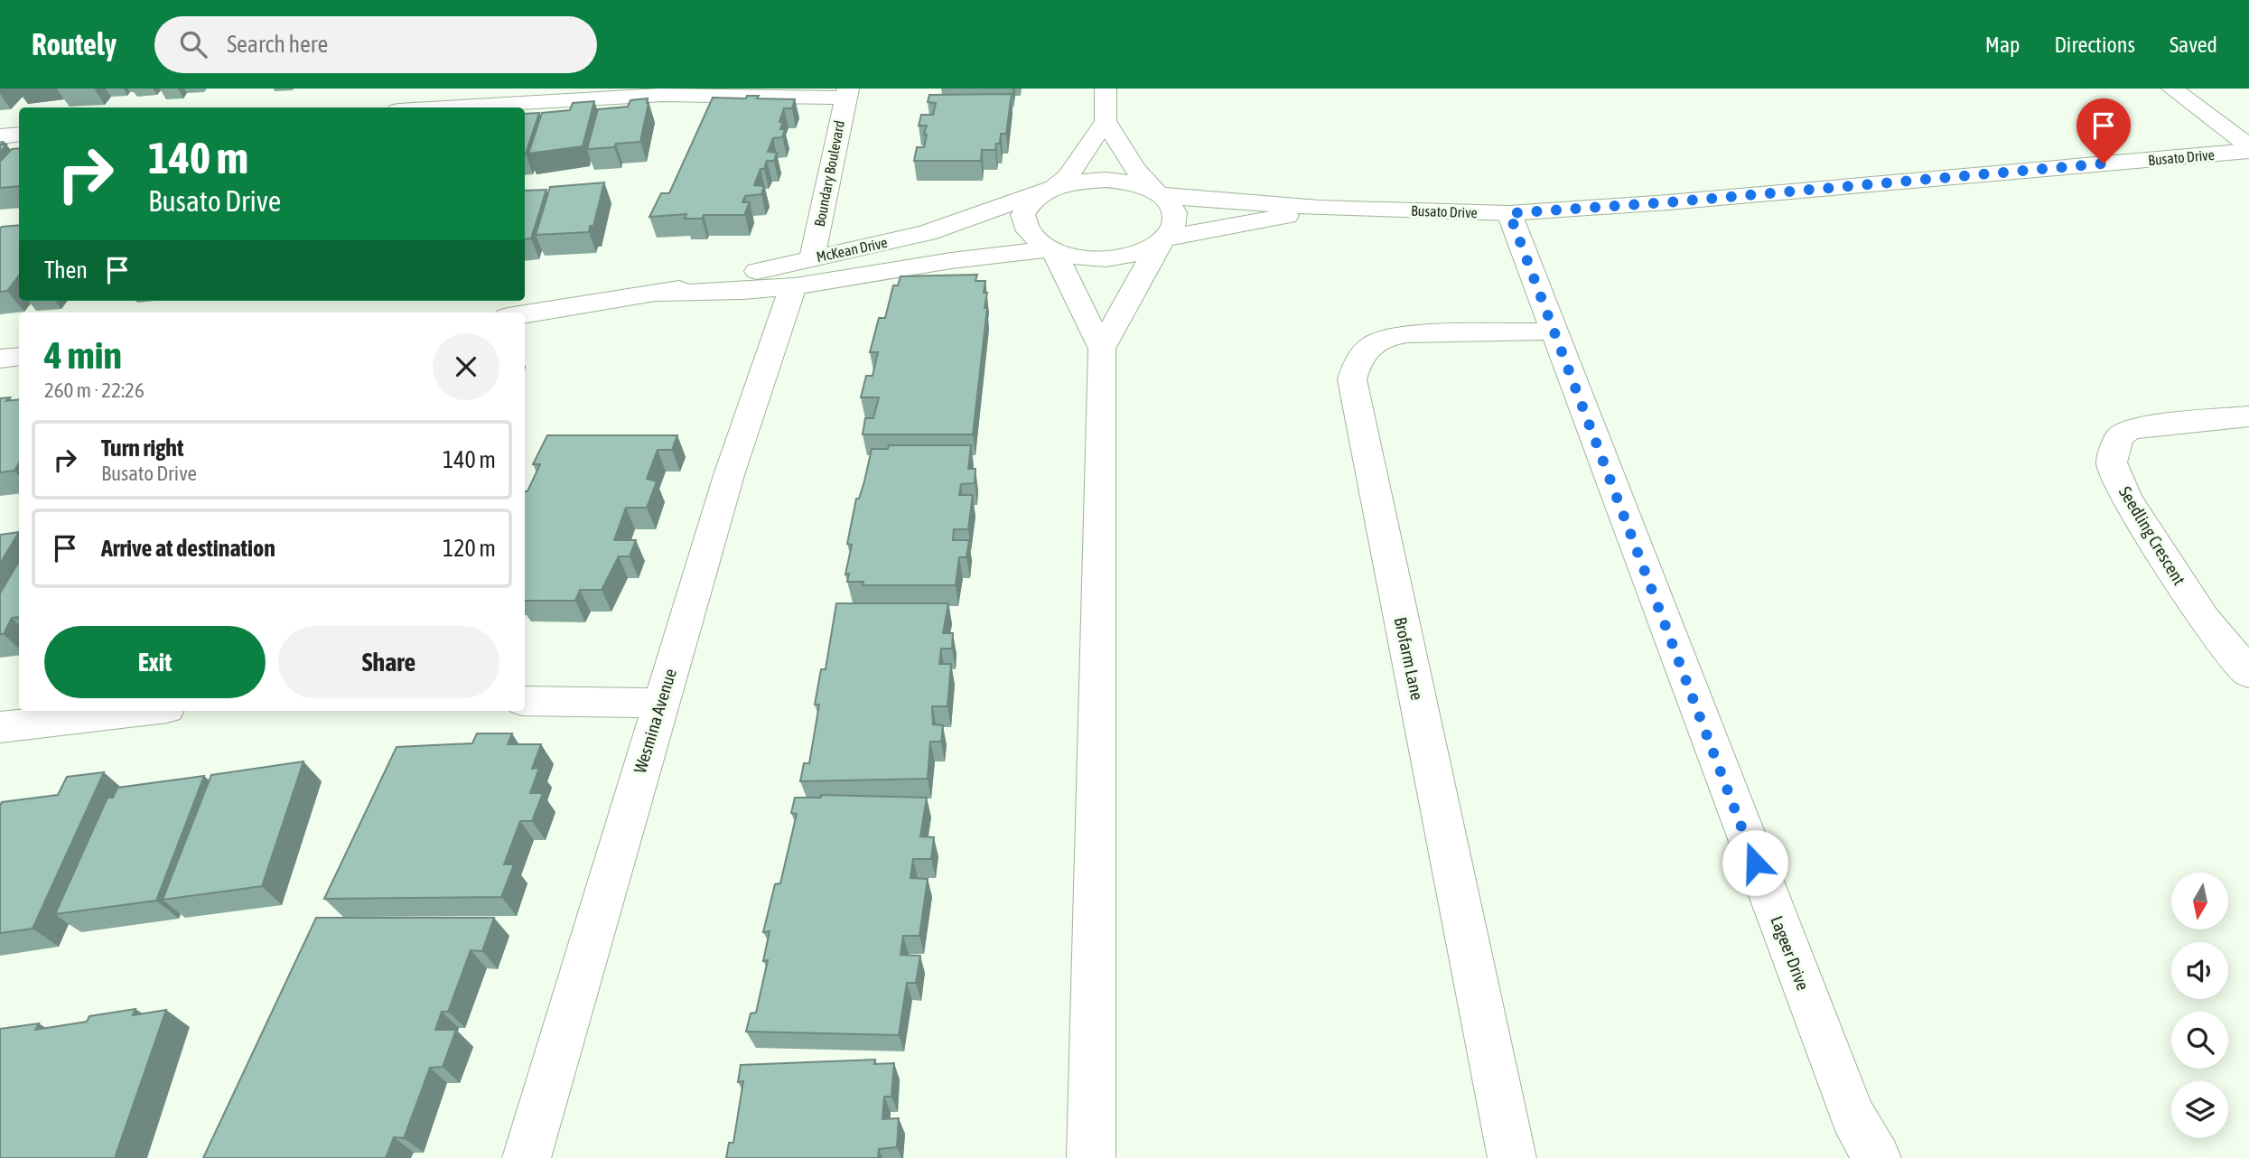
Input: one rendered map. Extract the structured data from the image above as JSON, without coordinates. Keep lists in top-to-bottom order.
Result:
{
  "streets": {
    "street": [
      "Busato Drive",
      "Boundary Boulevard",
      "McKean Drive",
      "Seedling Crescent",
      "Brofarm Lane",
      "Wesmina Avenue",
      "Lageer Drive"
    ]
  },
  "crossings": [
    ["Busato Drive", "McKean Drive"],
    ["Busato Drive", "Lageer Drive"],
    ["Boundary Boulevard", "McKean Drive"],
    ["Boundary Boulevard", "Wesmina Avenue"],
    ["McKean Drive", "Wesmina Avenue"],
    ["Brofarm Lane", "Lageer Drive"]
  ],
  "north": "bottom",
  "page": {
    "header": "Routely",
    "search": "Search here",
    "nav": ["Map", "Directions", "Saved"],
    "turn": ["140 m", "Busato Drive"],
    "then": "Then",
    "heading": ["4 min", "260 m · 22:26"],
    "list": [
      {
        "name": "Turn right",
        "note": "Busato Drive",
        "value": "140 m"
      },
      {
        "name": "Arrive at destination",
        "value": "120 m"
      }
    ],
    "buttons": ["Exit", "Share"]
  }
}
